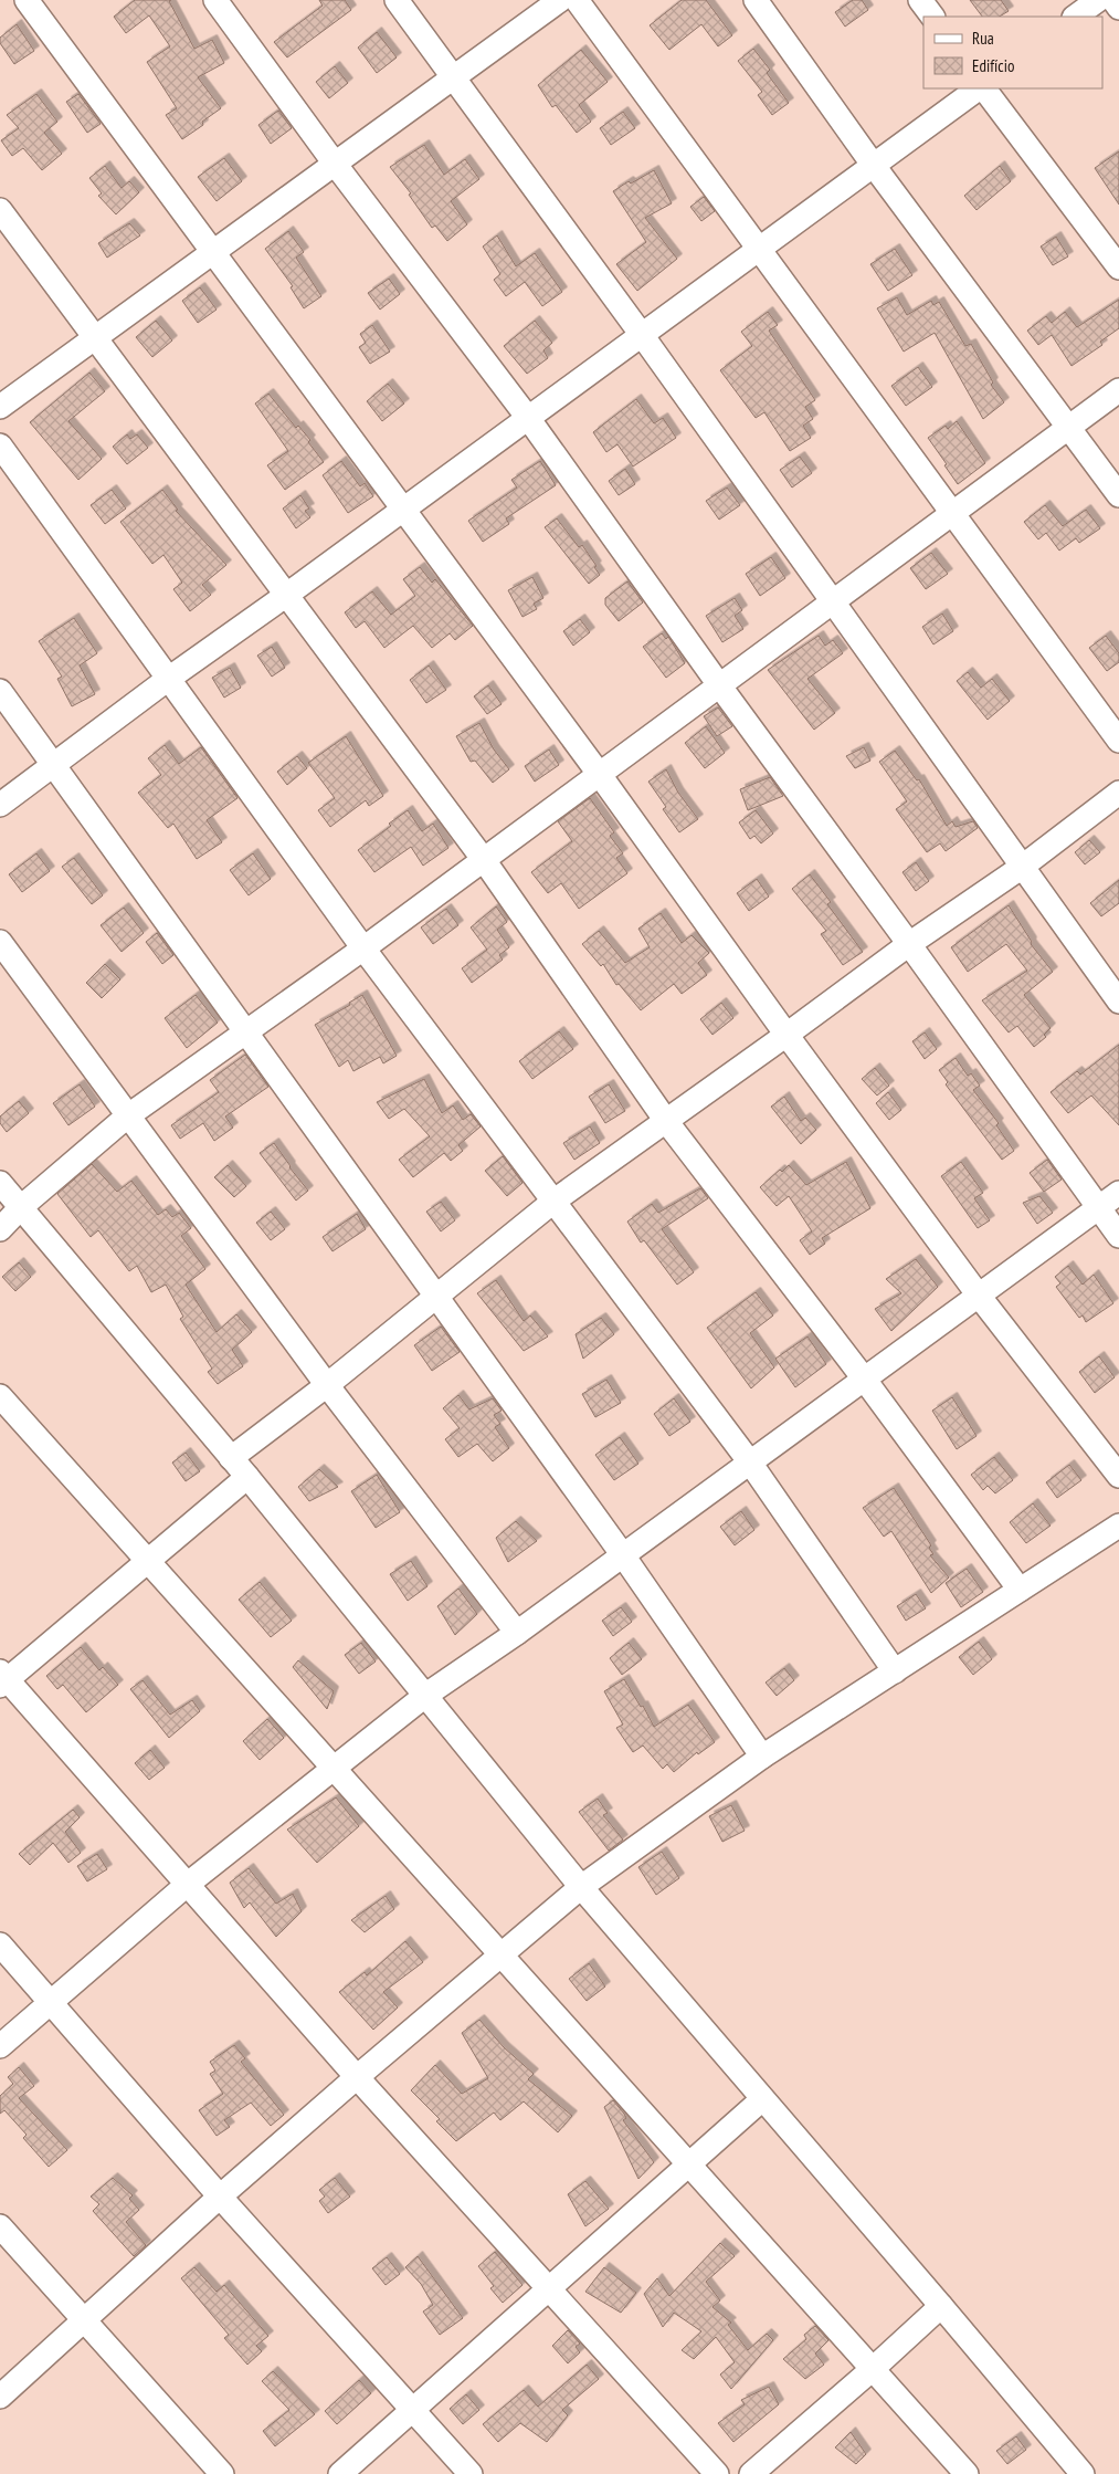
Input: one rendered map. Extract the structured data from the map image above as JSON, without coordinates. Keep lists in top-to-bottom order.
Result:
{
  "legend": ["Rua", "Edifício"]
}
